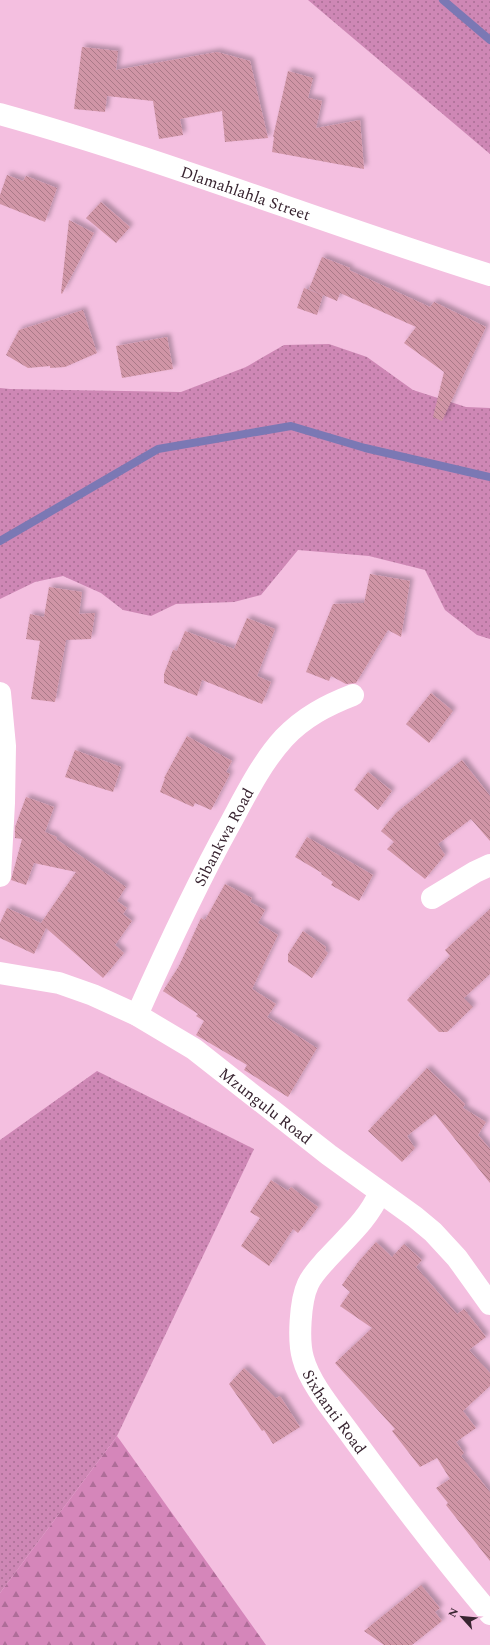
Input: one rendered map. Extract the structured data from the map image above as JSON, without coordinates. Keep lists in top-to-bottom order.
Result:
{
  "streets": {
    "street": [
      "Dlamahlahla Street",
      "Sibankwa Road",
      "Mzungulu Road",
      "Sixhanti Road"
    ]
  },
  "crossings": [
    ["Sibankwa Road", "Mzungulu Road"],
    ["Mzungulu Road", "Sixhanti Road"]
  ],
  "north": "top left"
}
